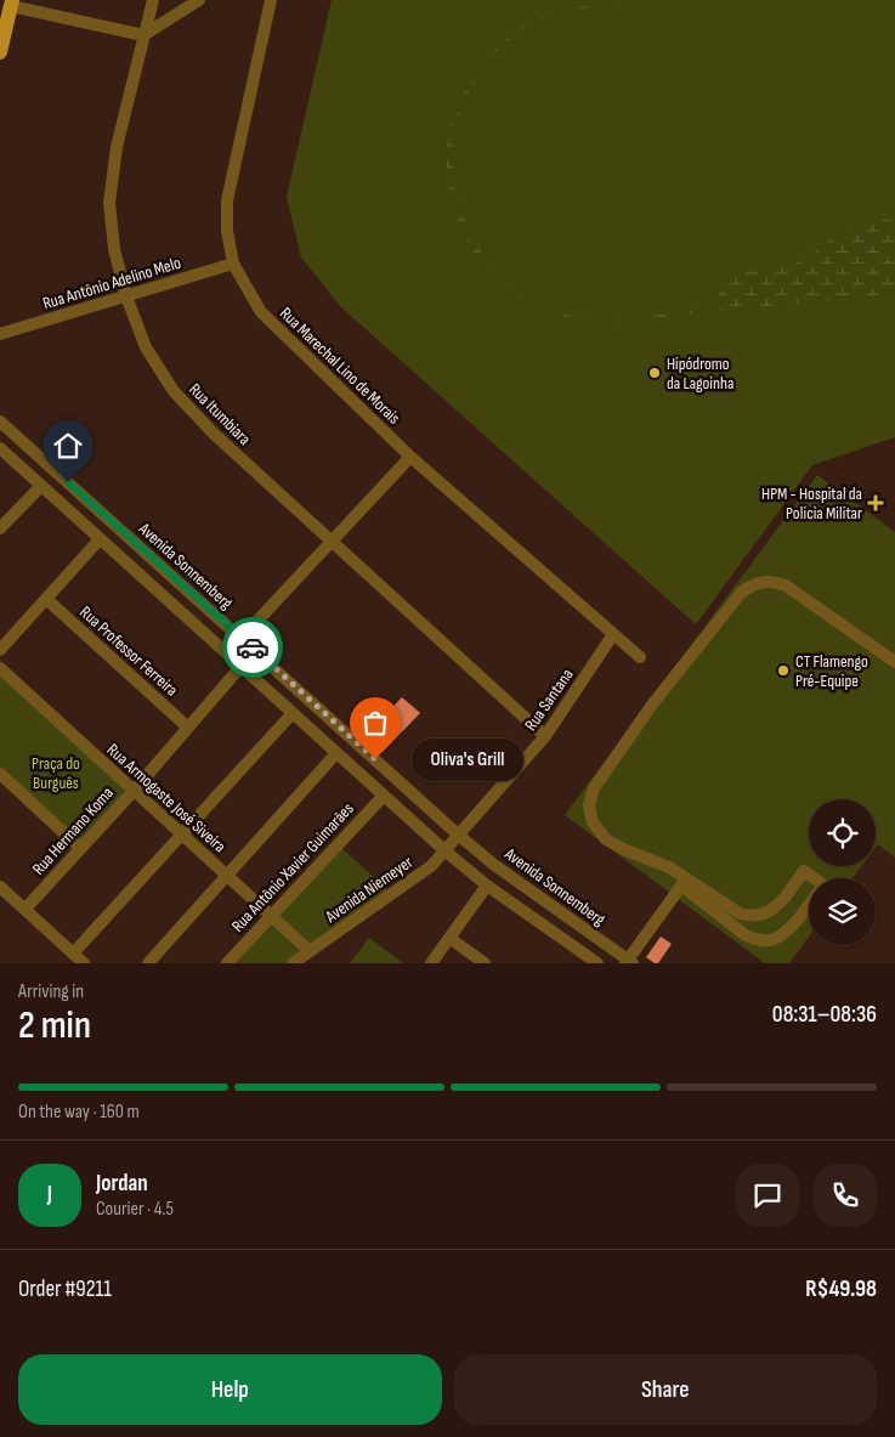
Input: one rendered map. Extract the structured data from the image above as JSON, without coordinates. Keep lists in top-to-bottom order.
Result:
{
  "streets": {
    "street": [
      "Rua Antônio Adelino Melo",
      "Rua Marechal Lino de Morais",
      "Rua Itumbiara",
      "Avenida Sonnemberg",
      "Rua Professor Ferreira",
      "Rua Santana",
      "Rua Armogaste José Siveira",
      "Rua Hermano Koma",
      "Rua Antônio Xavier Guimarães",
      "Avenida Niemeyer"
    ]
  },
  "crossings": [
    ["Rua Antônio Adelino Melo", "Rua Marechal Lino de Morais"],
    ["Rua Antônio Adelino Melo", "Rua Itumbiara"],
    ["Rua Marechal Lino de Morais", "Rua Santana"],
    ["Rua Itumbiara", "Rua Santana"],
    ["Avenida Sonnemberg", "Rua Santana"],
    ["Avenida Sonnemberg", "Avenida Niemeyer"],
    ["Rua Professor Ferreira", "Rua Hermano Koma"],
    ["Rua Santana", "Avenida Niemeyer"],
    ["Rua Armogaste José Siveira", "Rua Hermano Koma"],
    ["Rua Armogaste José Siveira", "Rua Antônio Xavier Guimarães"],
    ["Rua Armogaste José Siveira", "Avenida Niemeyer"]
  ],
  "parks": ["Praça do Burguês"],
  "places": {
    "other": ["Hipódromo da Lagoinha", "CT Flamengo Pré-Equipe", "Oliva's Grill"],
    "health": ["HPM - Hospital da Policia Militar"]
  },
  "page": {
    "bubble": "Oliva's Grill",
    "heading": ["2 min", "Arriving in", "08:31–08:36"],
    "panel": [
      "Jordan",
      "Courier · 4.5",
      "Order #9211",
      "R$49.98"
    ],
    "bar": "On the way · 160 m",
    "round": "J",
    "buttons": ["Help", "Share"]
  }
}
